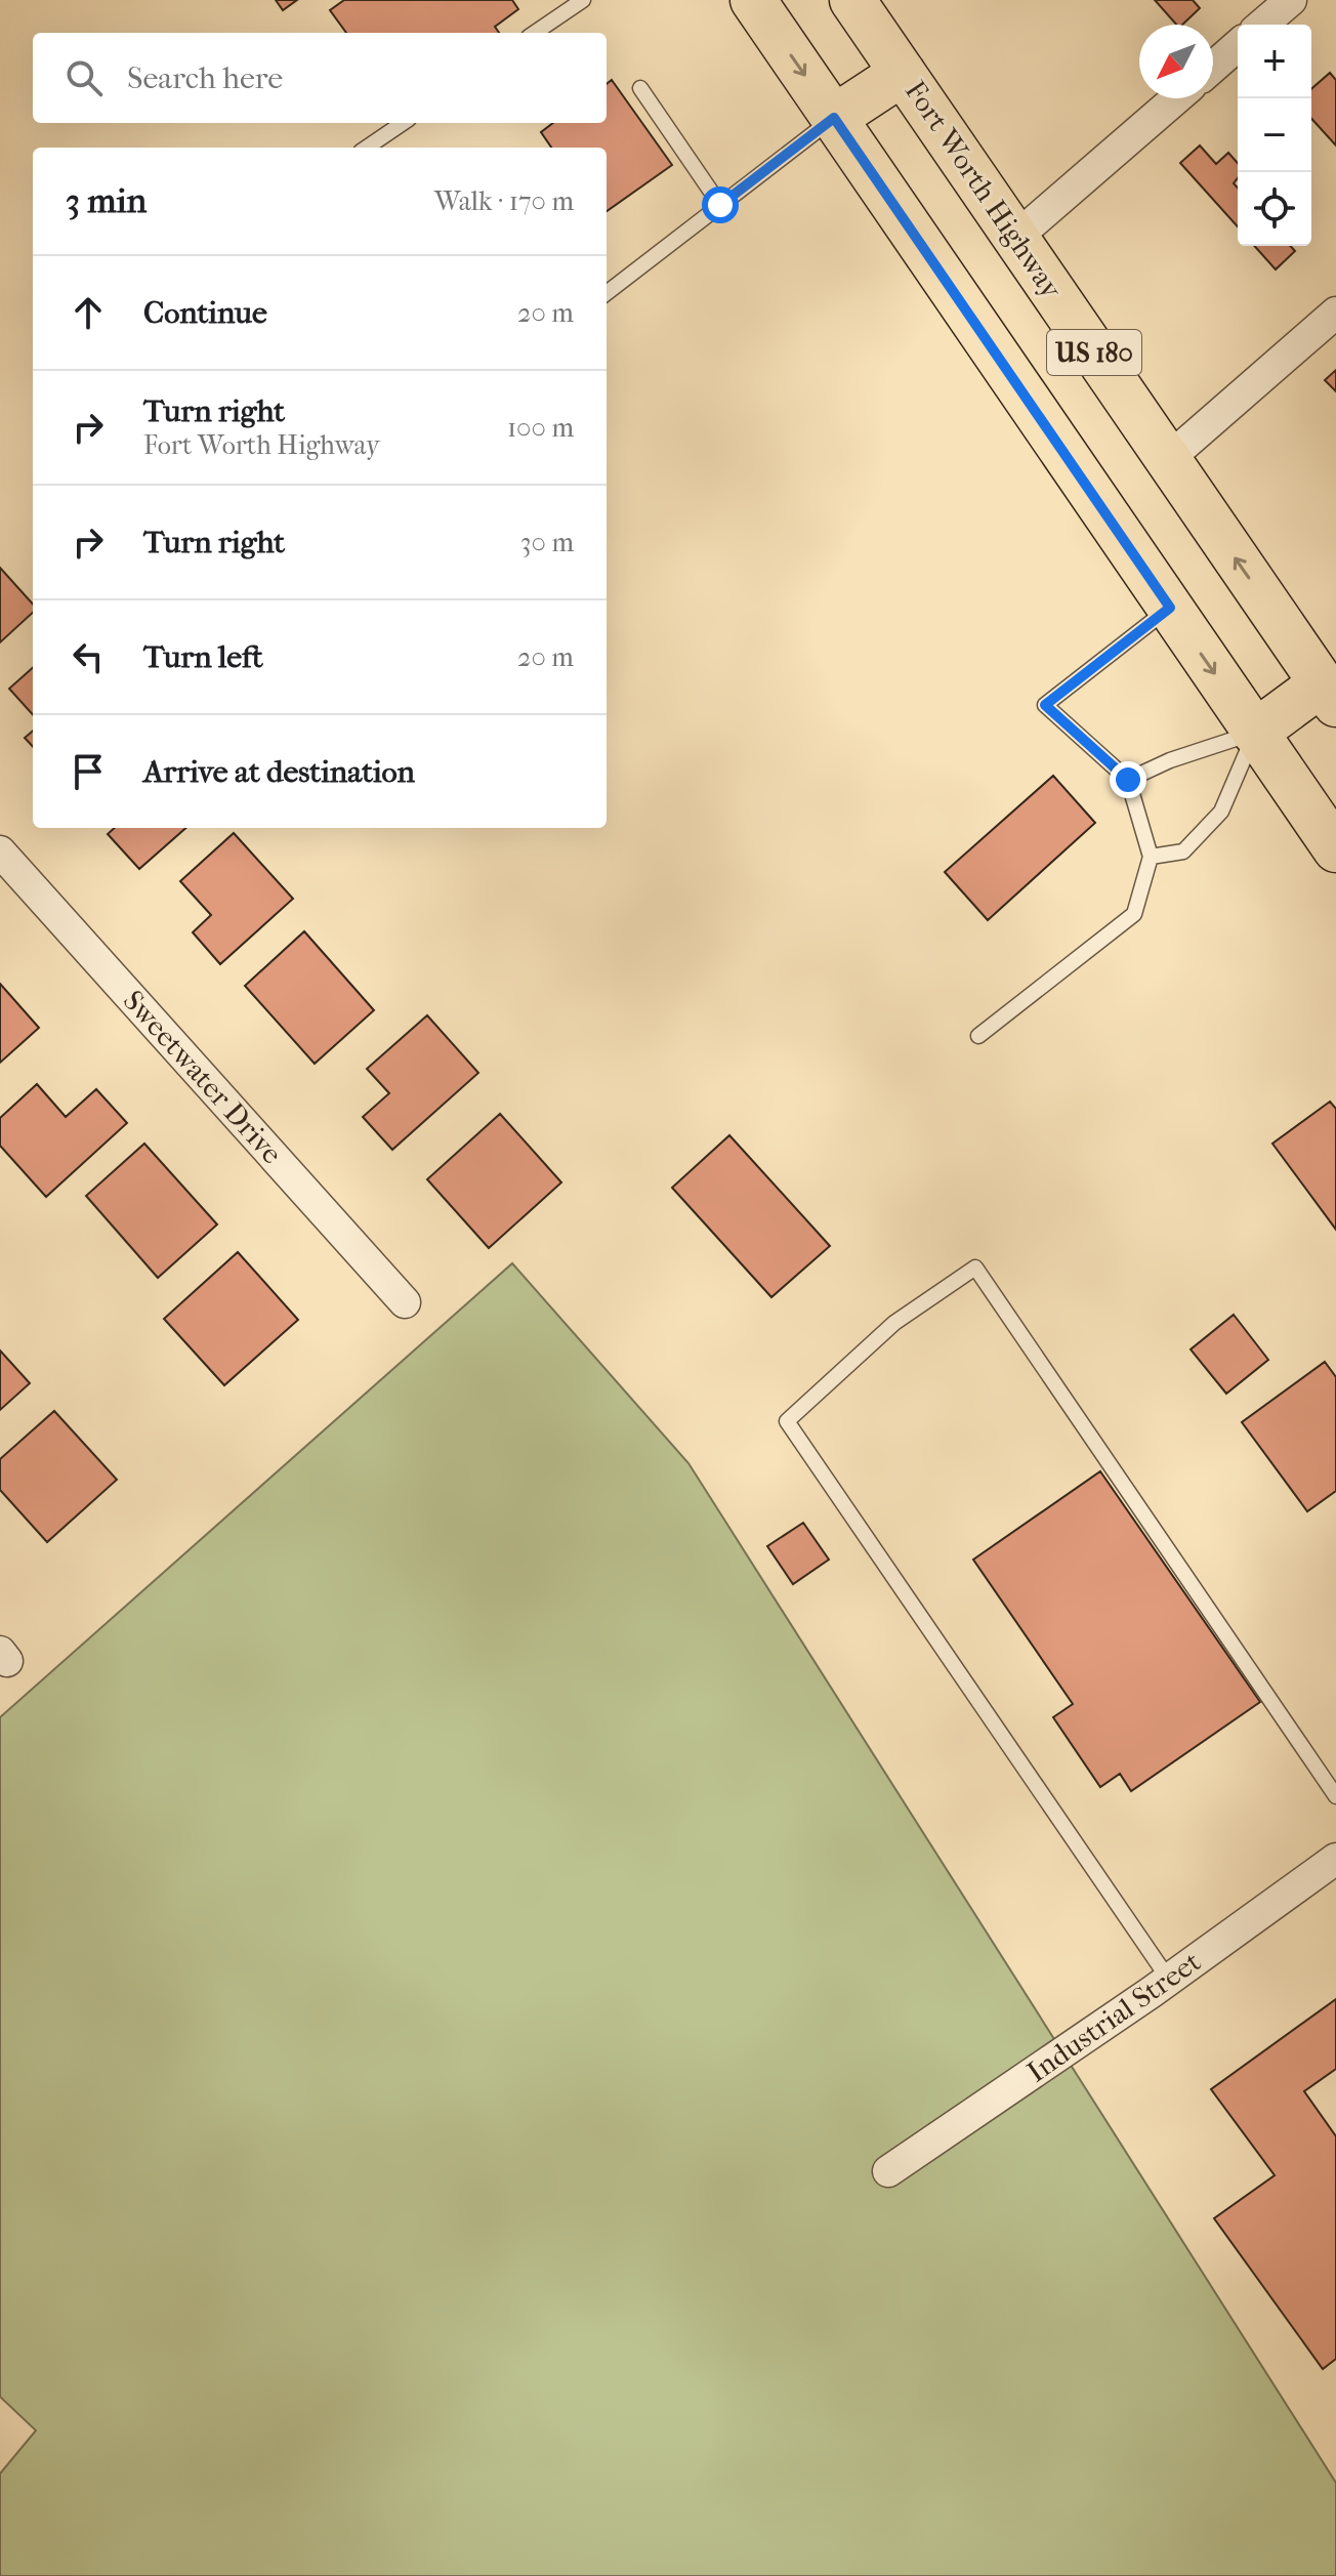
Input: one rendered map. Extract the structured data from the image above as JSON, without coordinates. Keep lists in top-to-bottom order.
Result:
{
  "streets": {
    "main road": ["Fort Worth Highway", "US 180"],
    "street": ["Sweetwater Drive", "Industrial Street"]
  },
  "north": "bottom left",
  "page": {
    "map_buttons": ["+", "−"],
    "search": "Search here",
    "heading": ["3 min", "Walk · 170 m"],
    "list": [
      ["Continue", "20 m"],
      ["Turn right", "Fort Worth Highway", "100 m"],
      ["Turn right", "30 m"],
      ["Turn left", "20 m"],
      "Arrive at destination"
    ]
  }
}
